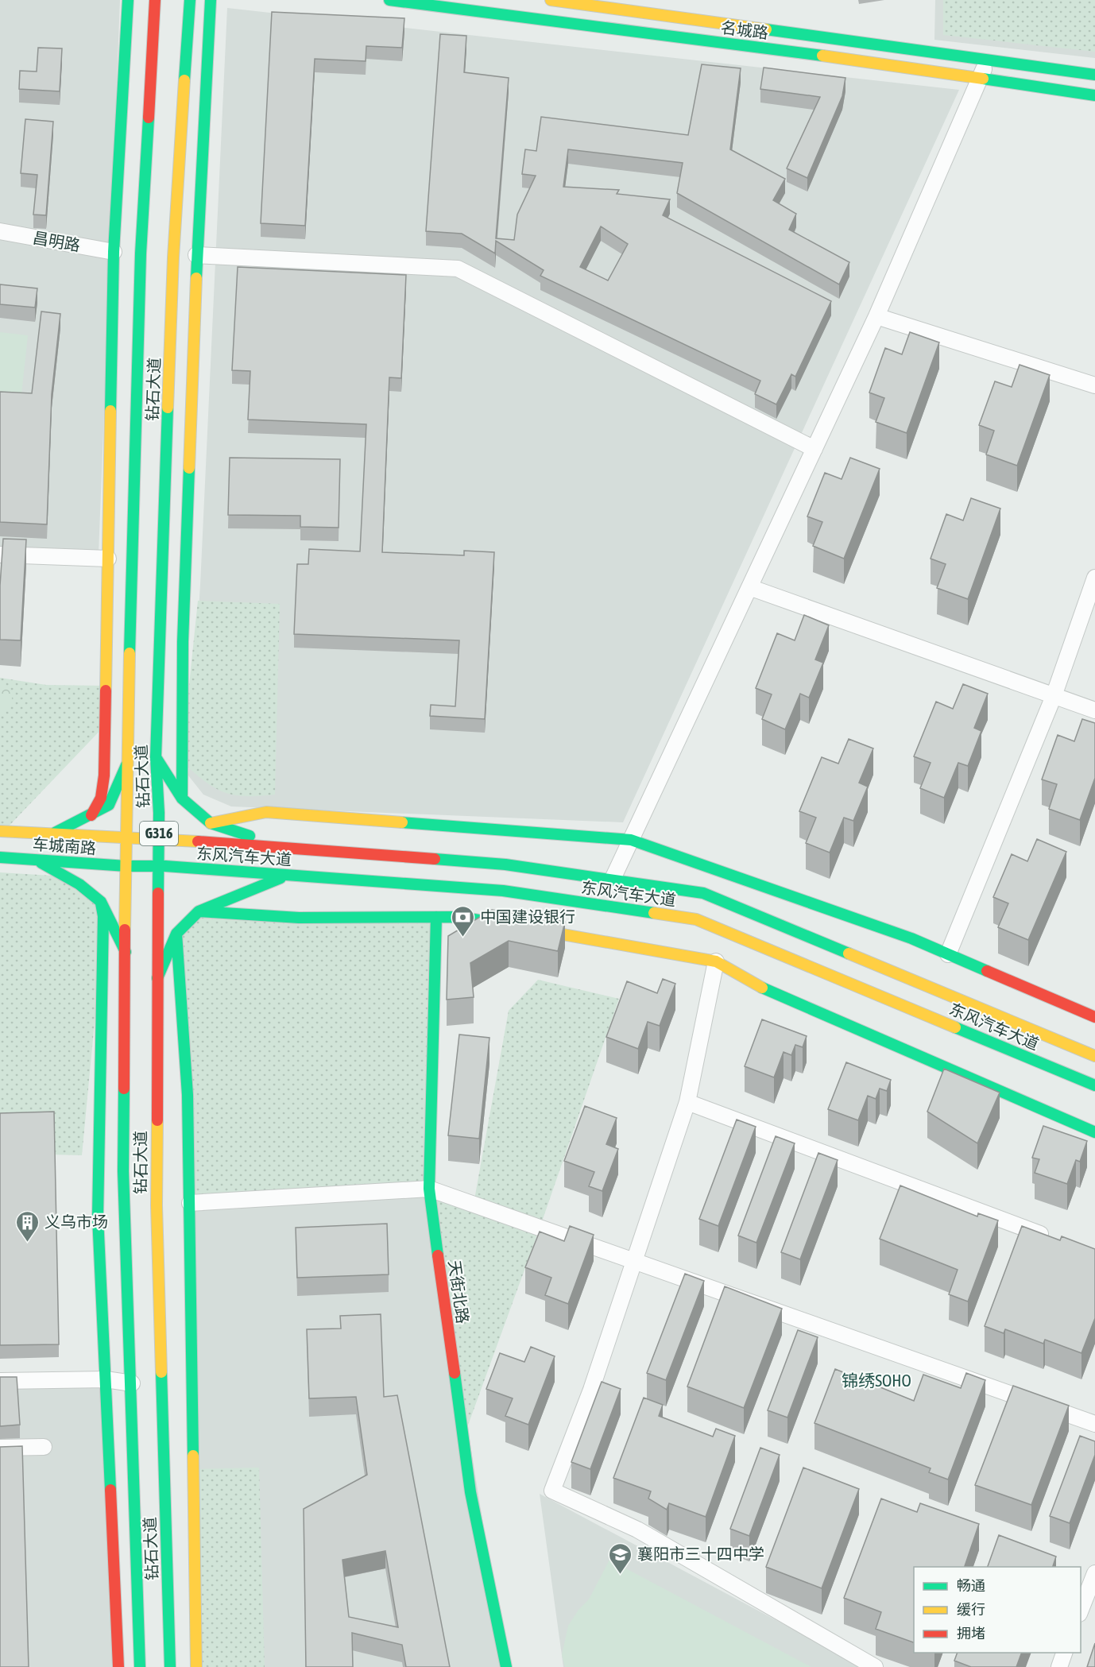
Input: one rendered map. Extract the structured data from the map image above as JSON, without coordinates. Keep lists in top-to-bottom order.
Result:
{
  "streets": {
    "main road": [
      "名城路",
      "钻石大道",
      "G316",
      "车城南路",
      "东风汽车大道",
      "天街北路"
    ],
    "street": ["昌明路"]
  },
  "crossings": [
    ["昌明路", "钻石大道"],
    ["钻石大道", "车城南路"],
    ["钻石大道", "东风汽车大道"],
    ["车城南路", "东风汽车大道"]
  ],
  "districts": ["锦绣SOHO"],
  "places": {
    "bank": ["中国建设银行"],
    "building": ["义乌市场"],
    "school or university": ["襄阳市三十四中学"]
  },
  "legend": ["畅通", "缓行", "拥堵"]
}
